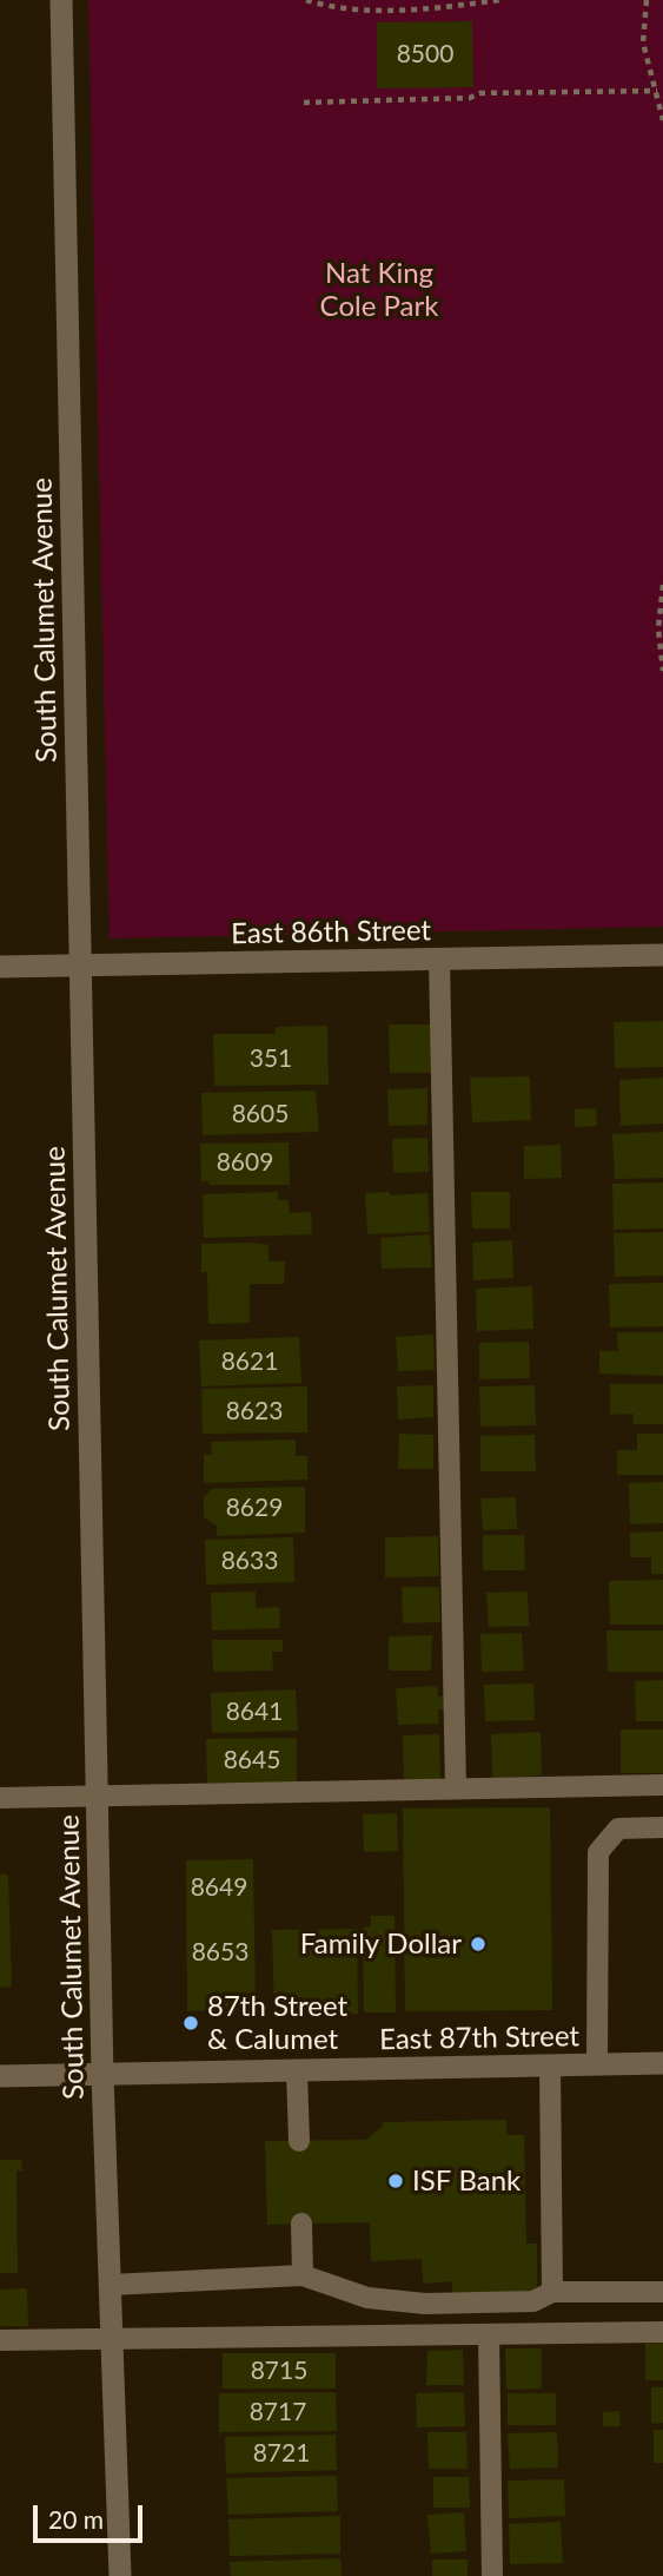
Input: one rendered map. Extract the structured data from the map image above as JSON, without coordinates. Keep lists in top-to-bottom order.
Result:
{
  "streets": {
    "street": ["South Calumet Avenue", "East 86th Street", "East 87th Street"]
  },
  "crossings": [
    ["South Calumet Avenue", "East 86th Street"],
    ["South Calumet Avenue", "East 87th Street"]
  ],
  "parks": ["Nat King Cole Park"],
  "places": ["Family Dollar", "87th Street & Calumet", "ISF Bank"],
  "house_numbers": [
    "8500",
    "351",
    "8605",
    "8609",
    "8621",
    "8623",
    "8629",
    "8633",
    "8641",
    "8645",
    "8649",
    "8653",
    "8715",
    "8717",
    "8721"
  ],
  "scale_bar": "20 m"
}
